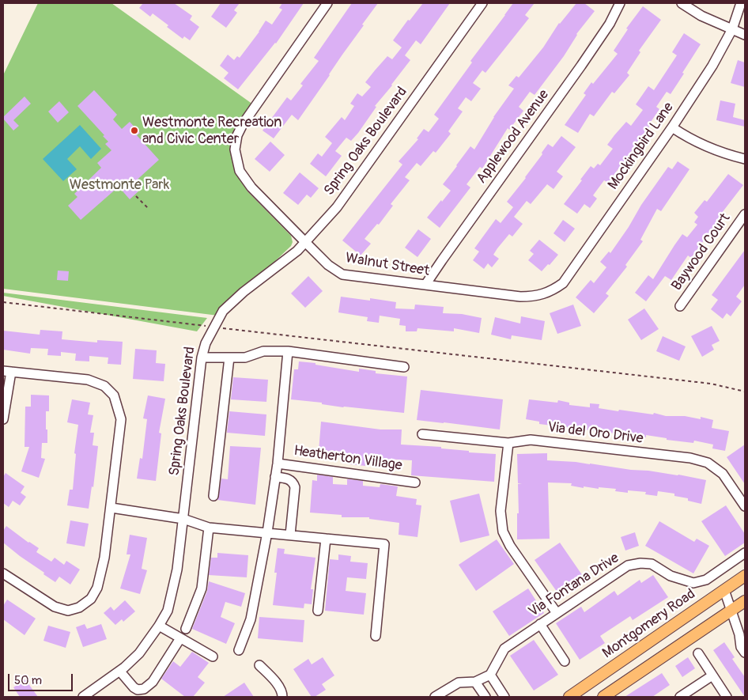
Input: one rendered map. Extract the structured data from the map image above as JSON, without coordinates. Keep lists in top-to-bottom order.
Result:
{
  "streets": {
    "main road": ["Montgomery Road"],
    "street": [
      "Applewood Avenue",
      "Spring Oaks Boulevard",
      "Mockingbird Lane",
      "Baywood Court",
      "Walnut Street",
      "Via del Oro Drive",
      "Heatherton Village",
      "Via Fontana Drive"
    ]
  },
  "crossings": [
    ["Applewood Avenue", "Walnut Street"],
    ["Spring Oaks Boulevard", "Walnut Street"],
    ["Mockingbird Lane", "Walnut Street"]
  ],
  "parks": ["Westmonte Park"],
  "places": ["Westmonte Recreation and Civic Center"],
  "scale_bar": "50 m"
}
